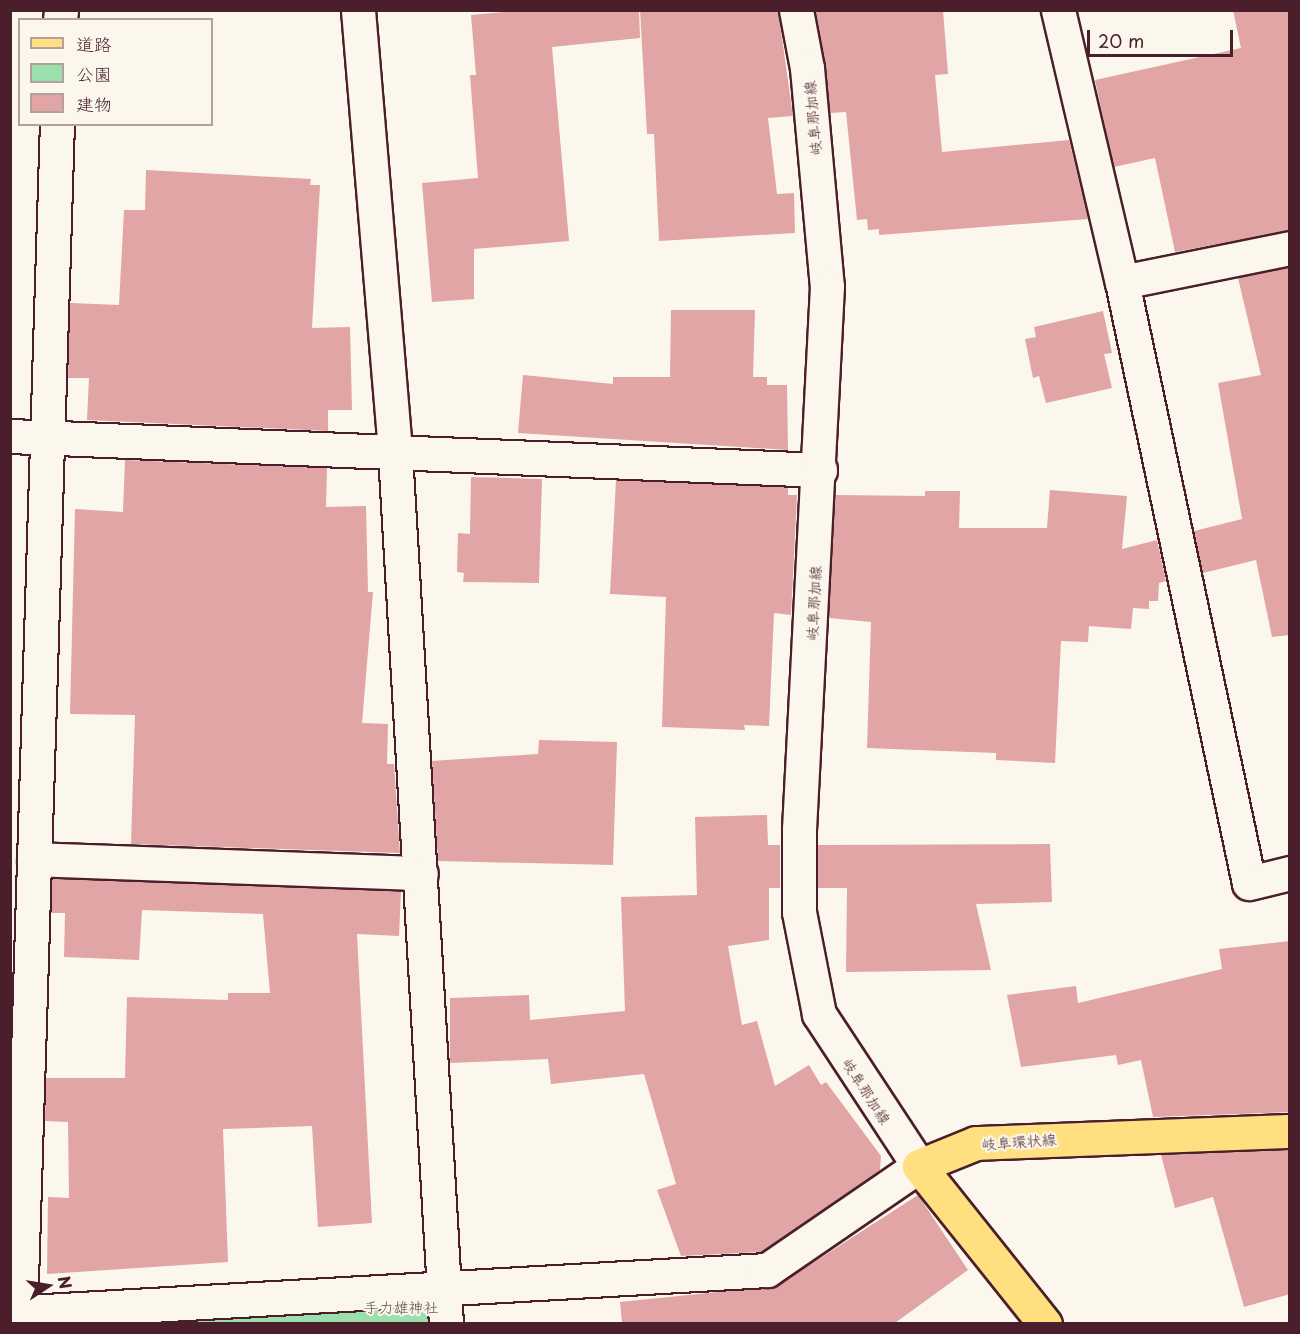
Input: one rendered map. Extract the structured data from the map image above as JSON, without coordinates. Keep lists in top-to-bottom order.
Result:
{
  "streets": {
    "main road": ["岐阜環状線"],
    "street": ["岐阜那加線"]
  },
  "crossings": [
    ["岐阜那加線", "岐阜環状線"]
  ],
  "parks": ["手力雄神社"],
  "legend": ["道路", "公園", "建物"],
  "scale_bar": "20 m",
  "north": "right"
}
